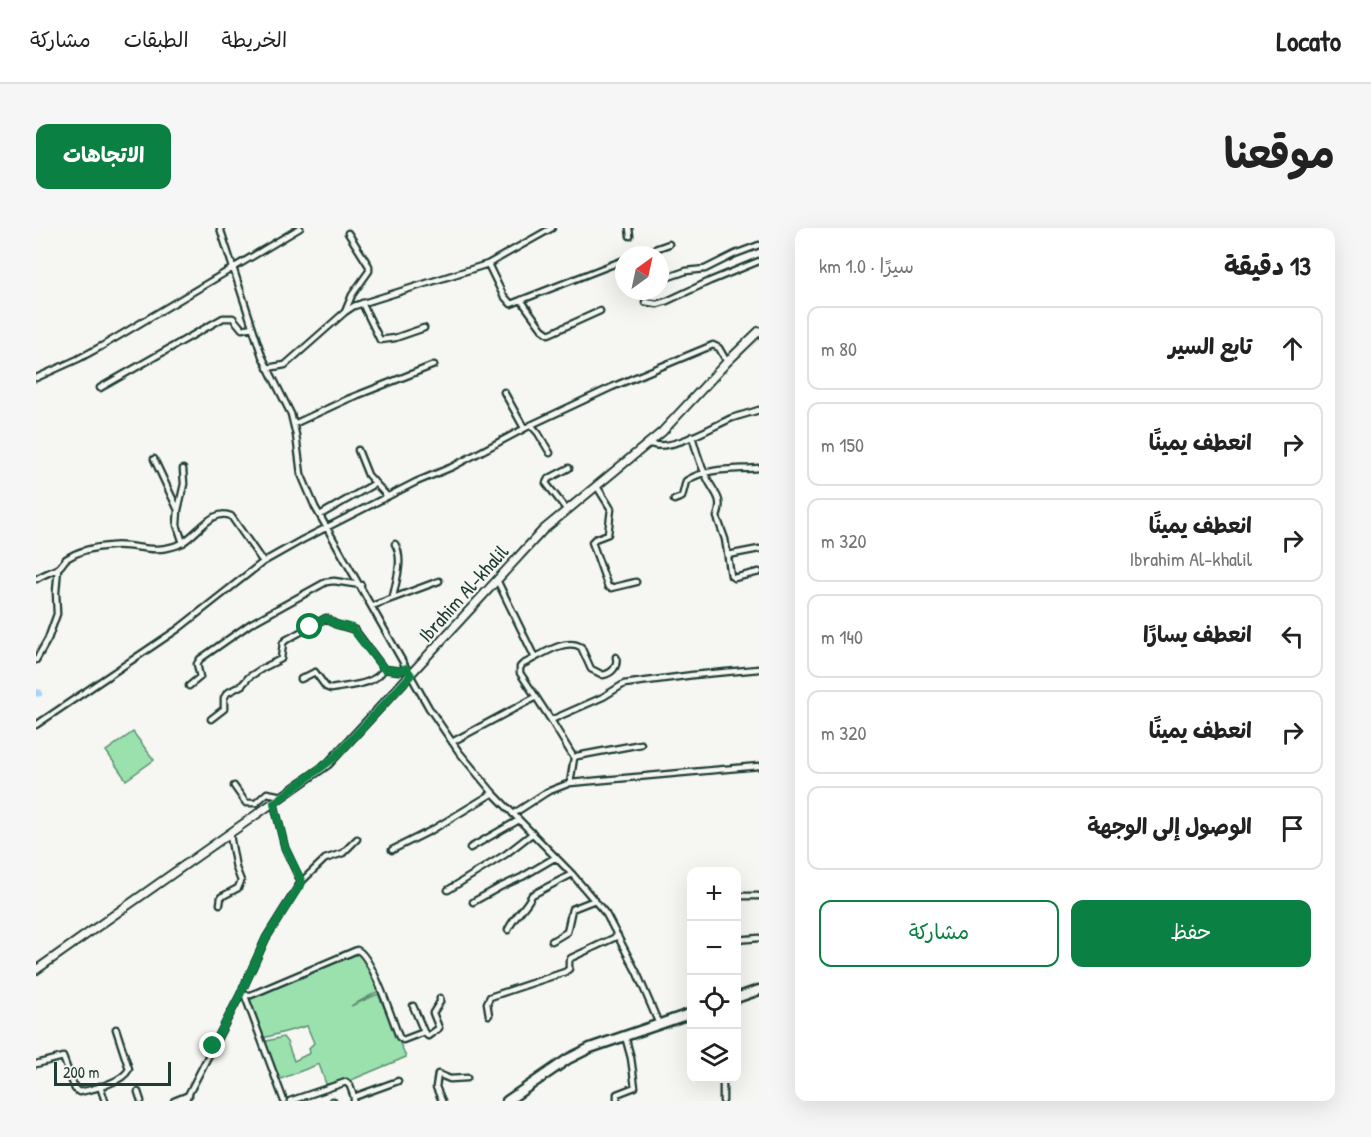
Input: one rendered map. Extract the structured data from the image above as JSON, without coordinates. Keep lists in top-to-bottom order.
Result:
{
  "streets": {
    "street": ["Ibrahim Al-khalil"]
  },
  "scale_bar": "200 m",
  "north": "top right",
  "page": {
    "header": "Locato",
    "nav": ["الخريطة", "الطبقات", "مشاركة"],
    "title": "موقعنا",
    "buttons": [
      "الاتجاهات",
      ["حفظ", "مشاركة"]
    ],
    "heading": ["13 دقيقة", "سيرًا · 1.0 km"],
    "list": [
      ["تابع السير", "80 m"],
      ["انعطف يمينًا", "150 m"],
      ["انعطف يمينًا", "Ibrahim Al-khalil", "320 m"],
      ["انعطف يسارًا", "140 m"],
      ["انعطف يمينًا", "320 m"],
      "الوصول إلى الوجهة"
    ],
    "map_buttons": ["+", "−"],
    "scale": "200 m"
  }
}
